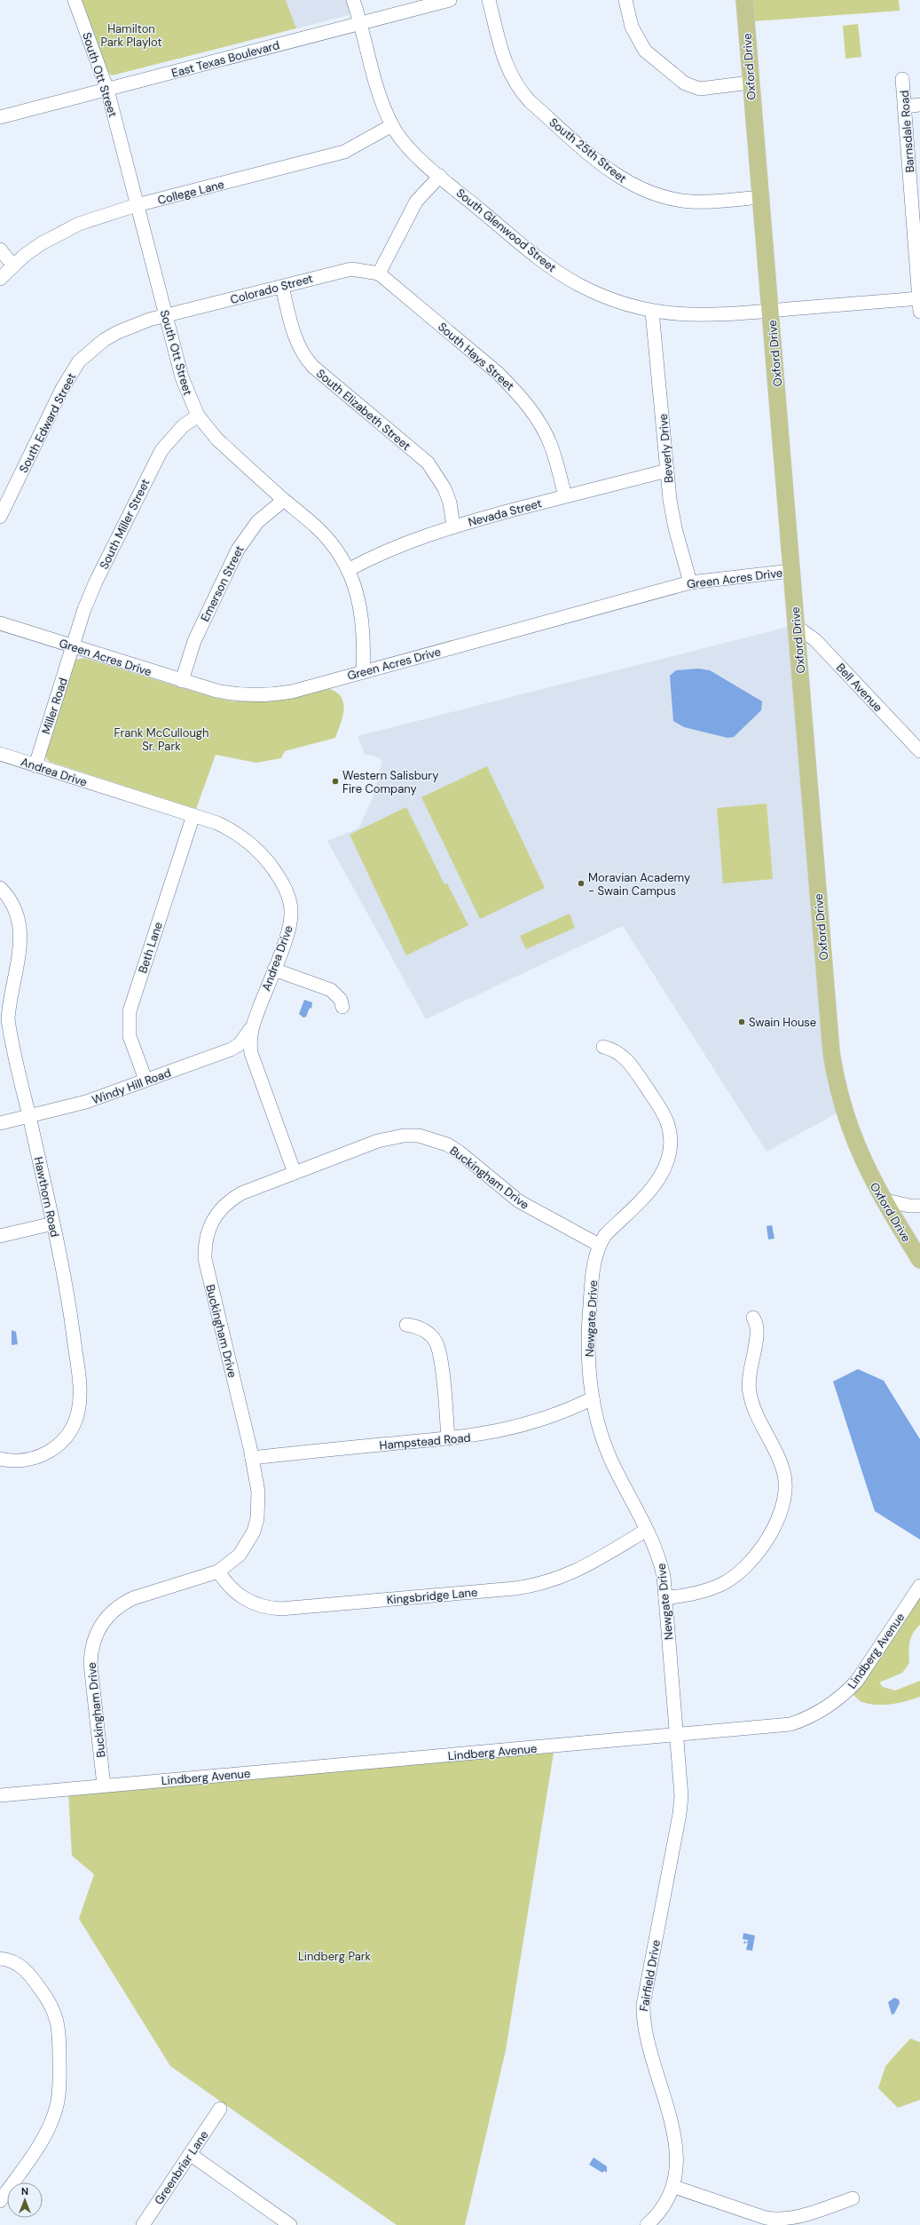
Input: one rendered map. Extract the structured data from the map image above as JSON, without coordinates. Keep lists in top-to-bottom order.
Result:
{
  "streets": {
    "main road": ["Oxford Drive"],
    "street": [
      "East Texas Boulevard",
      "South Ott Street",
      "Barnsdale Road",
      "South 25th Street",
      "College Lane",
      "South Glenwood Street",
      "Colorado Street",
      "South Hays Street",
      "South Elizabeth Street",
      "South Edward Street",
      "Beverly Drive",
      "Nevada Street",
      "South Miller Street",
      "Green Acres Drive",
      "Emerson Street",
      "Bell Avenue",
      "Miller Road",
      "Andrea Drive",
      "Beth Lane",
      "Windy Hill Road",
      "Buckingham Drive",
      "Hawthorn Road",
      "Newgate Drive",
      "Hampstead Road",
      "Kingsbridge Lane",
      "Lindberg Avenue",
      "Fairfield Drive",
      "Greenbriar Lane"
    ]
  },
  "crossings": [
    ["East Texas Boulevard", "South Ott Street"],
    ["East Texas Boulevard", "South Glenwood Street"],
    ["Oxford Drive", "South 25th Street"],
    ["Oxford Drive", "South Glenwood Street"],
    ["Oxford Drive", "Green Acres Drive"],
    ["Oxford Drive", "Bell Avenue"],
    ["South Ott Street", "College Lane"],
    ["South Ott Street", "Colorado Street"],
    ["South Ott Street", "South Edward Street"],
    ["South Ott Street", "Nevada Street"],
    ["South Ott Street", "South Miller Street"],
    ["South Ott Street", "Green Acres Drive"],
    ["South Ott Street", "Emerson Street"],
    ["Barnsdale Road", "South Glenwood Street"],
    ["College Lane", "South Glenwood Street"],
    ["South Glenwood Street", "Beverly Drive"],
    ["Colorado Street", "South Hays Street"],
    ["Colorado Street", "South Elizabeth Street"],
    ["Colorado Street", "South Edward Street"],
    ["South Hays Street", "Nevada Street"],
    ["South Elizabeth Street", "Nevada Street"],
    ["Beverly Drive", "Nevada Street"],
    ["Beverly Drive", "Green Acres Drive"],
    ["South Miller Street", "Green Acres Drive"],
    ["South Miller Street", "Miller Road"],
    ["Green Acres Drive", "Emerson Street"],
    ["Green Acres Drive", "Miller Road"],
    ["Miller Road", "Andrea Drive"],
    ["Andrea Drive", "Beth Lane"],
    ["Andrea Drive", "Windy Hill Road"],
    ["Andrea Drive", "Buckingham Drive"],
    ["Beth Lane", "Windy Hill Road"],
    ["Windy Hill Road", "Hawthorn Road"],
    ["Buckingham Drive", "Newgate Drive"],
    ["Buckingham Drive", "Hampstead Road"],
    ["Buckingham Drive", "Kingsbridge Lane"],
    ["Buckingham Drive", "Lindberg Avenue"],
    ["Newgate Drive", "Hampstead Road"],
    ["Newgate Drive", "Kingsbridge Lane"],
    ["Newgate Drive", "Lindberg Avenue"],
    ["Newgate Drive", "Fairfield Drive"],
    ["Lindberg Avenue", "Fairfield Drive"]
  ],
  "parks": ["Hamilton Park Playlot", "Frank McCullough Sr. Park", "Lindberg Park"],
  "places": ["Western Salisbury Fire Company", "Moravian Academy - Swain Campus", "Swain House"],
  "north": "top"
}
